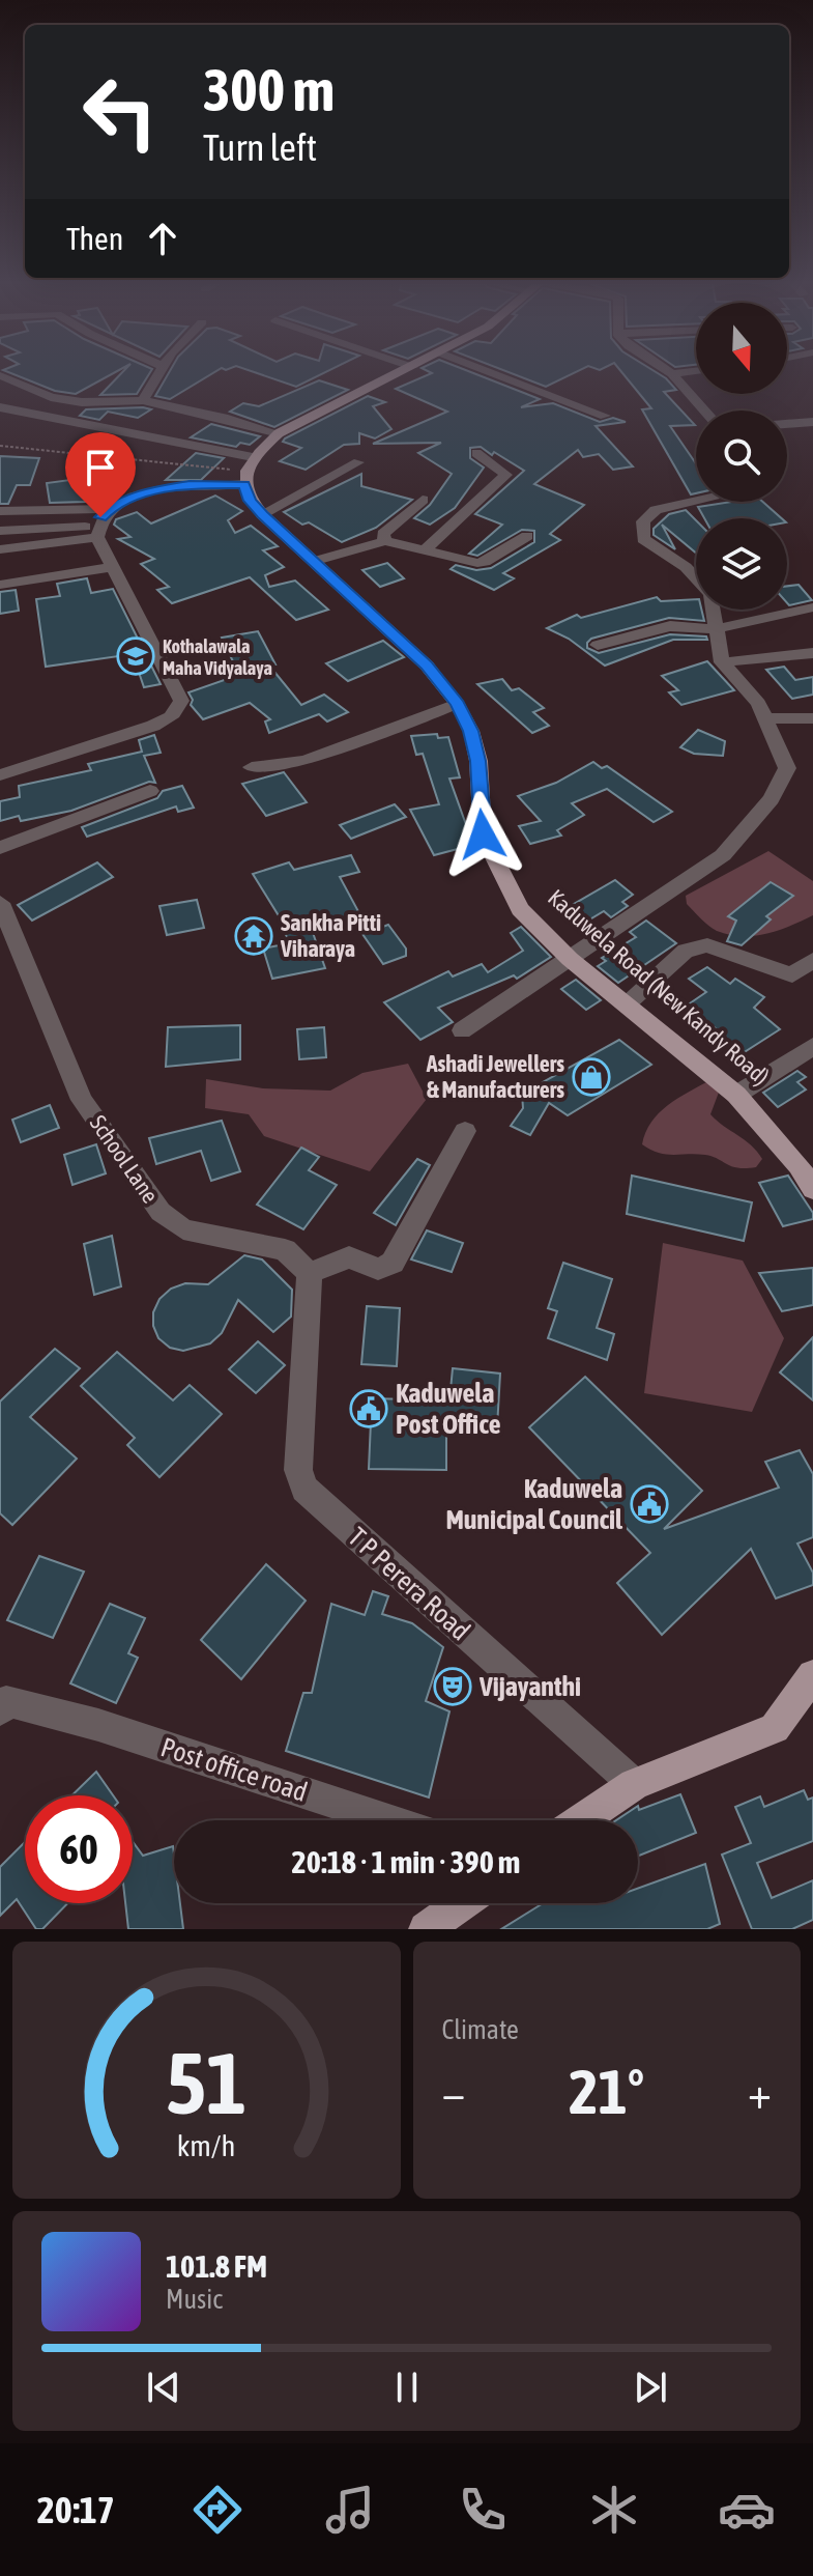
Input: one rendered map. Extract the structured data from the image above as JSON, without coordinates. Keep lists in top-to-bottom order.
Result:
{
  "streets": {
    "main road": ["Kaduwela Road (New Kandy Road)"],
    "street": ["School Lane", "T P Perera Road", "Post office road"]
  },
  "crossings": [
    ["School Lane", "T P Perera Road"]
  ],
  "places": {
    "school or university": ["Kothalawala Maha Vidyalaya"],
    "temple": ["Sankha Pitti Viharaya"],
    "shop": ["Ashadi Jewellers & Manufacturers"],
    "public building": ["Kaduwela Post Office", "Kaduwela Municipal Council"],
    "theatre": ["Vijayanthi"]
  },
  "north": "bottom",
  "page": {
    "turn": ["300 m", "Turn left"],
    "then": "Then",
    "limit": "60",
    "trip": "20:18 · 1 min · 390 m",
    "tile": "Climate",
    "heat": ["−", "21°", "+"],
    "song": ["101.8 FM", "Music"],
    "tabs": "20:17",
    "gauge": ["51", "km/h"]
  }
}
